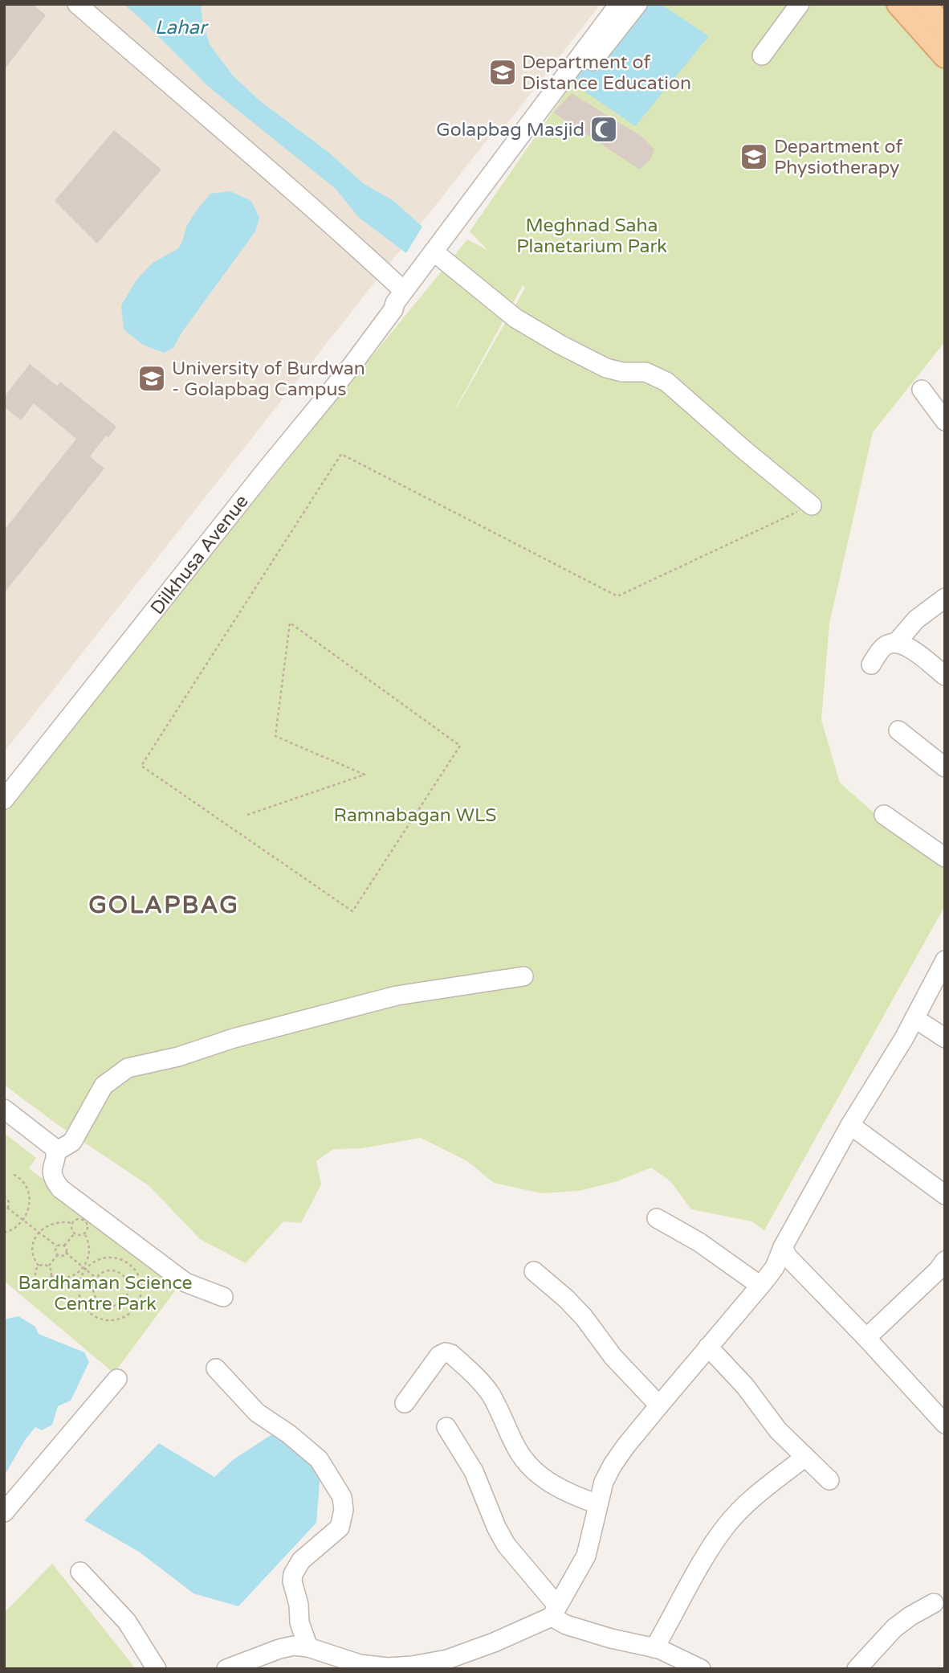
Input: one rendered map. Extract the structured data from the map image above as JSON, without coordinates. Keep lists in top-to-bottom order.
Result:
{
  "streets": {
    "street": ["Dilkhusa Avenue"]
  },
  "districts": ["GOLAPBAG"],
  "water": ["Lahar"],
  "parks": ["Meghnad Saha Planetarium Park", "Ramnabagan WLS", "Bardhaman Science Centre Park"],
  "places": {
    "school or university": ["Department of Distance Education", "Department of Physiotherapy", "University of Burdwan - Golapbag Campus"],
    "mosque": ["Golapbag Masjid"]
  }
}
